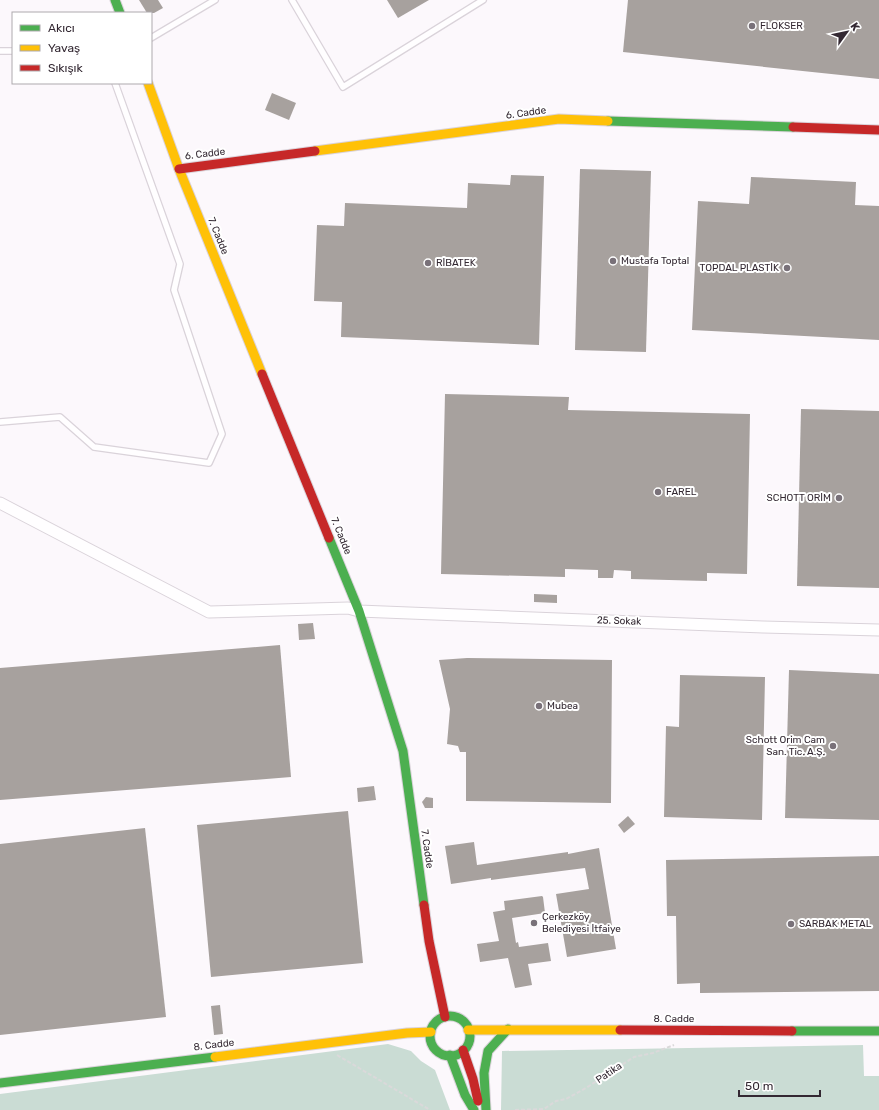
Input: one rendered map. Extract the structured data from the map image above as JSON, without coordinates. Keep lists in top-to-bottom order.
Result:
{
  "streets": {
    "street": [
      "6. Cadde",
      "7. Cadde",
      "25. Sokak",
      "8. Cadde"
    ],
    "path": ["Patika"]
  },
  "crossings": [
    ["6. Cadde", "7. Cadde"],
    ["7. Cadde", "25. Sokak"],
    ["7. Cadde", "8. Cadde"]
  ],
  "places": [
    "FLOKSER",
    "Mustafa Toptal",
    "RİBATEK",
    "TOPDAL PLASTİK",
    "FAREL",
    "SCHOTT ORİM",
    "Mubea",
    "Schott Orim Cam San. Tic. A.Ş.",
    "Çerkezköy Belediyesi İtfaiye",
    "SARBAK METAL"
  ],
  "legend": ["Akıcı", "Yavaş", "Sıkışık"],
  "scale_bar": "50 m",
  "north": "top right"
}
